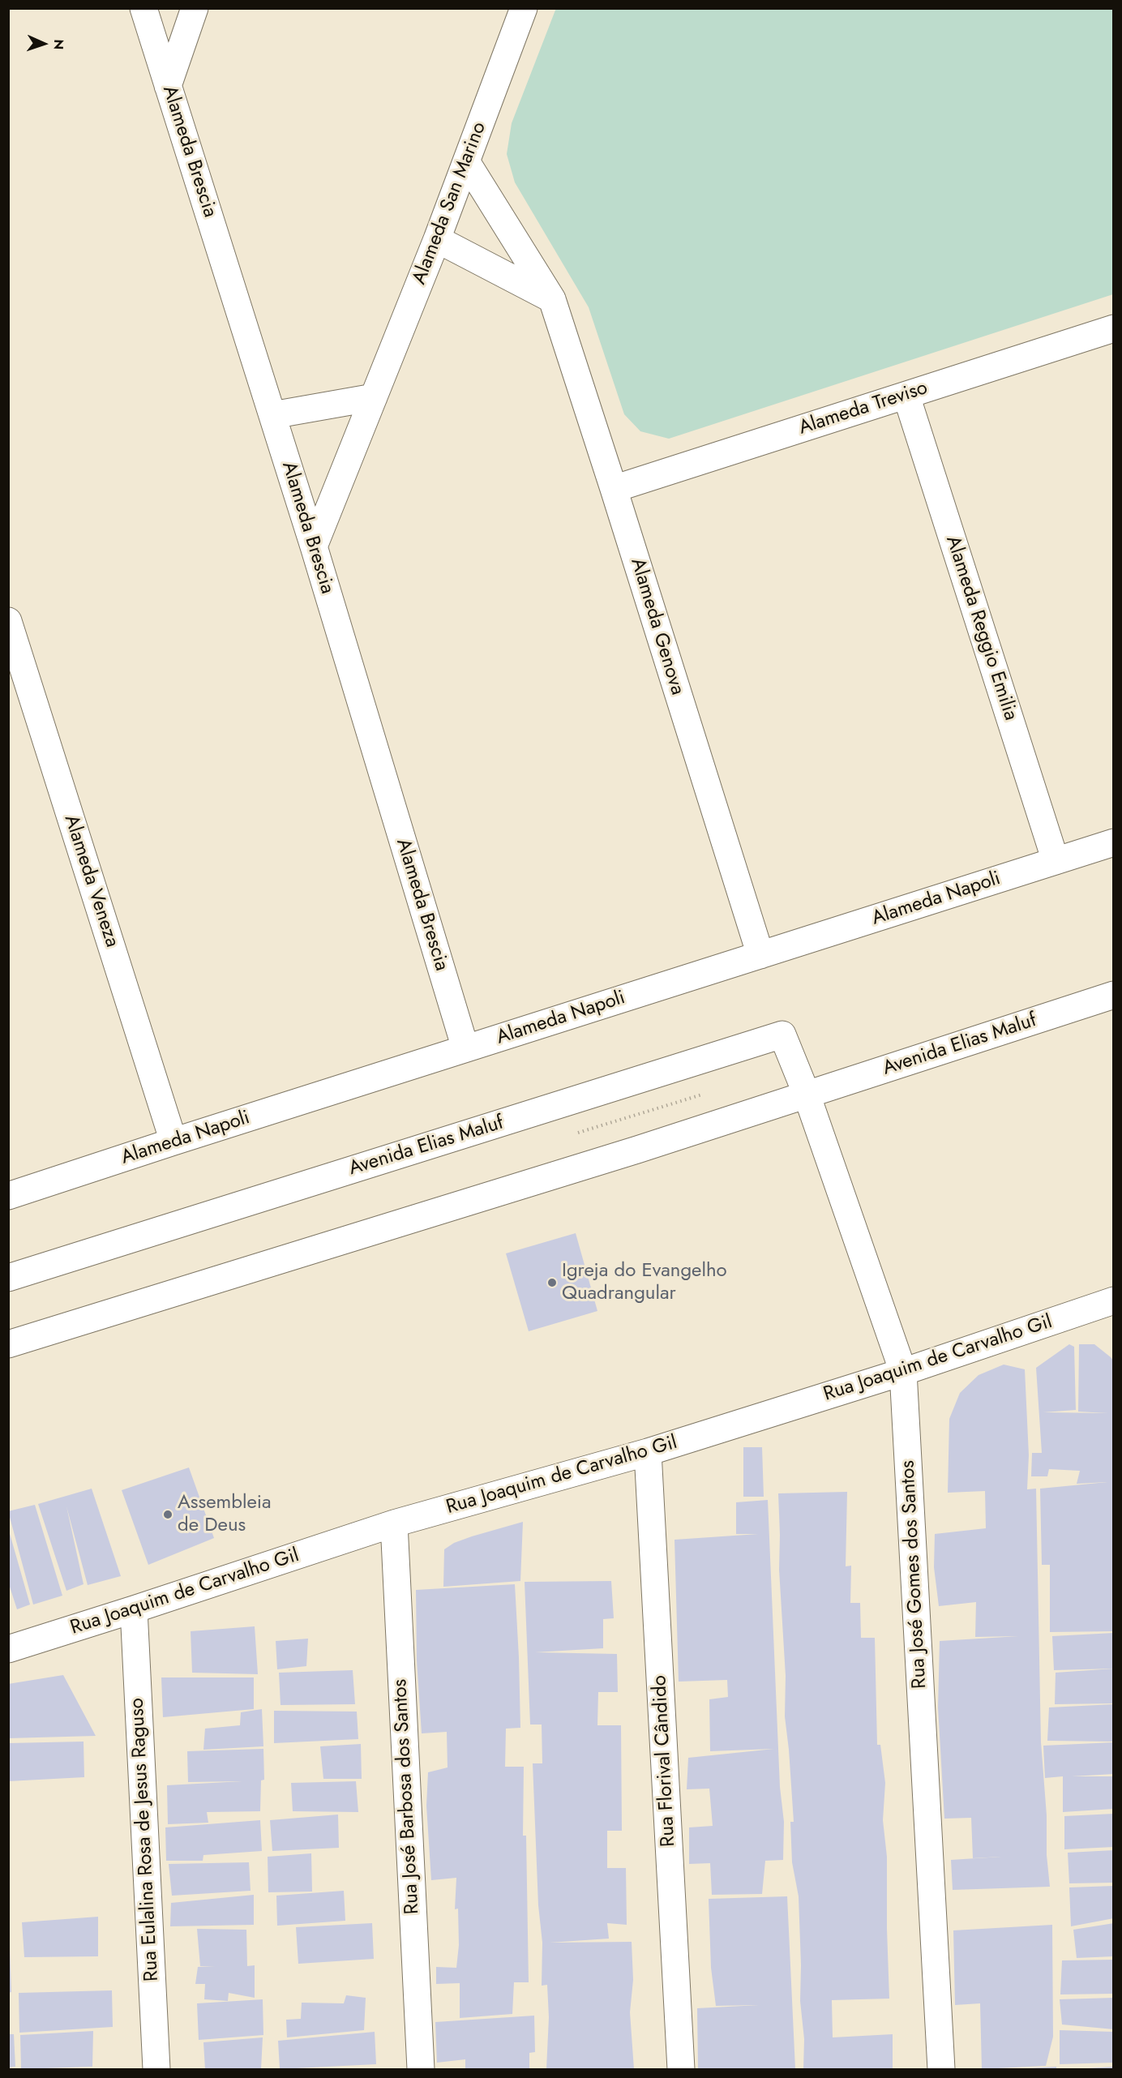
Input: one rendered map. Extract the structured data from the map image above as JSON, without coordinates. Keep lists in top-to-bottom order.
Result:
{
  "streets": {
    "street": [
      "Alameda Brescia",
      "Alameda San Marino",
      "Alameda Treviso",
      "Alameda Genova",
      "Alameda Reggio Emilia",
      "Alameda Veneza",
      "Alameda Napoli",
      "Avenida Elias Maluf",
      "Rua Joaquim de Carvalho Gil",
      "Rua José Gomes dos Santos",
      "Rua Florival Cândido",
      "Rua José Barbosa dos Santos",
      "Rua Eulalina Rosa de Jesus Raguso"
    ]
  },
  "crossings": [
    ["Alameda Brescia", "Alameda San Marino"],
    ["Alameda Brescia", "Alameda Napoli"],
    ["Alameda San Marino", "Alameda Genova"],
    ["Alameda Treviso", "Alameda Genova"],
    ["Alameda Treviso", "Alameda Reggio Emilia"],
    ["Alameda Genova", "Alameda Napoli"],
    ["Alameda Reggio Emilia", "Alameda Napoli"],
    ["Alameda Veneza", "Alameda Napoli"],
    ["Avenida Elias Maluf", "Rua José Gomes dos Santos"],
    ["Rua Joaquim de Carvalho Gil", "Rua José Gomes dos Santos"],
    ["Rua Joaquim de Carvalho Gil", "Rua Florival Cândido"],
    ["Rua Joaquim de Carvalho Gil", "Rua José Barbosa dos Santos"],
    ["Rua Joaquim de Carvalho Gil", "Rua Eulalina Rosa de Jesus Raguso"]
  ],
  "places": ["Igreja do Evangelho Quadrangular", "Assembleia de Deus"],
  "north": "right"
}
